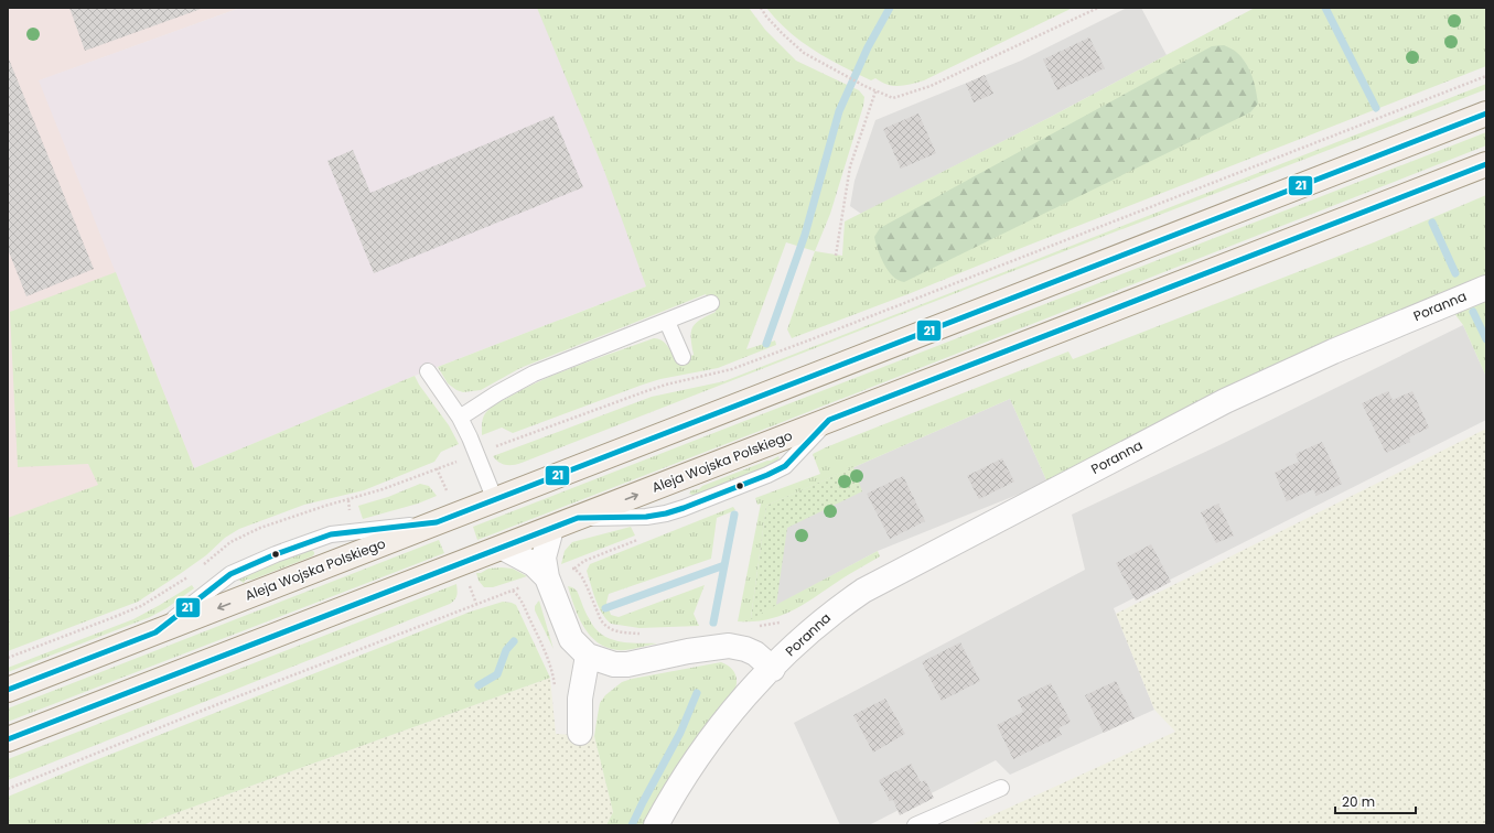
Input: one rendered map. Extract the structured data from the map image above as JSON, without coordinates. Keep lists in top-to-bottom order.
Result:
{
  "streets": {
    "main road": ["Aleja Wojska Polskiego"],
    "street": ["Poranna"]
  },
  "lines": ["transit line 21"],
  "scale_bar": "20 m"
}
